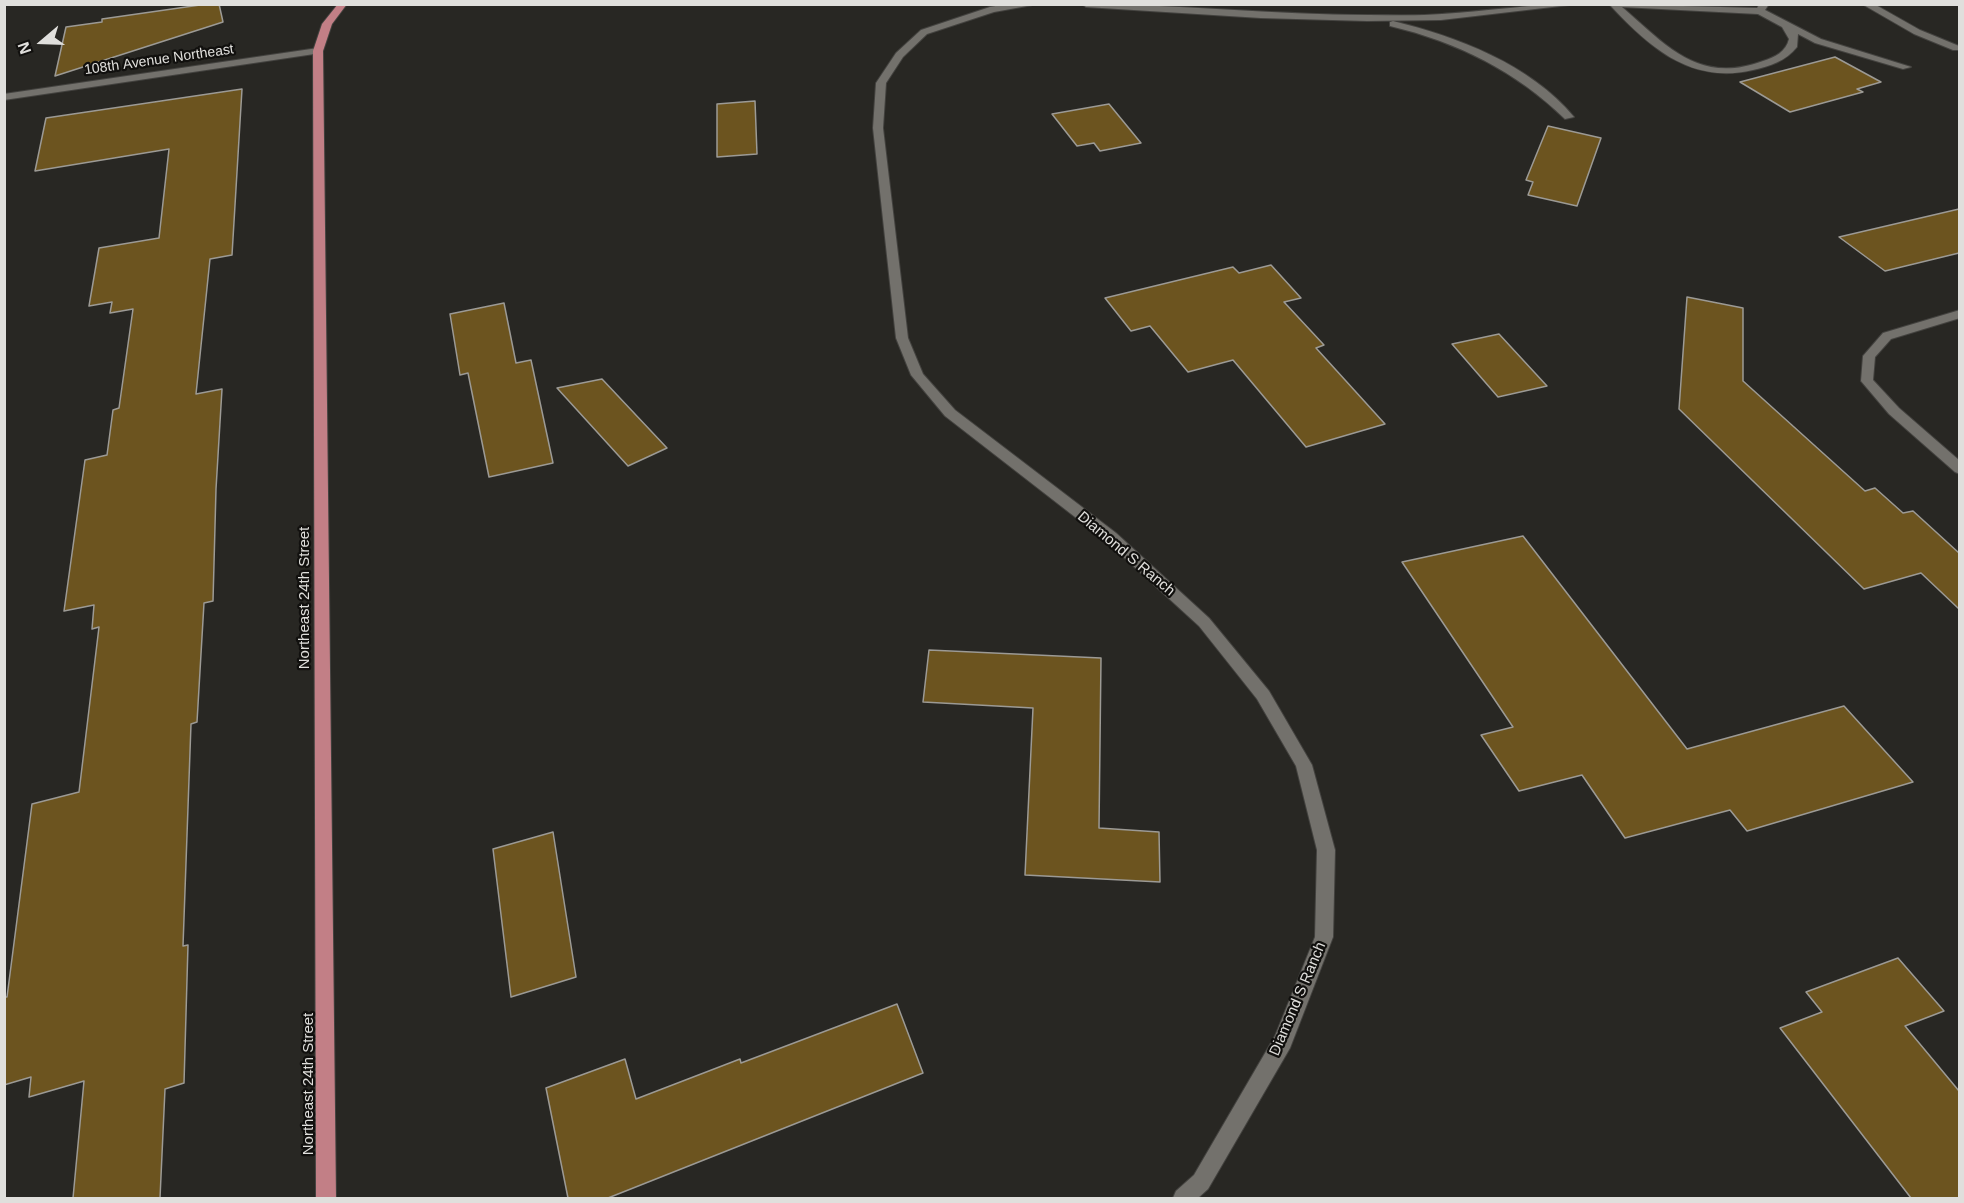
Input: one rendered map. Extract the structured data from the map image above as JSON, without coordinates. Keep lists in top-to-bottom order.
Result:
{
  "streets": {
    "main road": ["Northeast 24th Street"],
    "street": ["108th Avenue Northeast", "Diamond S Ranch"]
  },
  "crossings": [
    ["108th Avenue Northeast", "Northeast 24th Street"]
  ],
  "north": "left"
}
